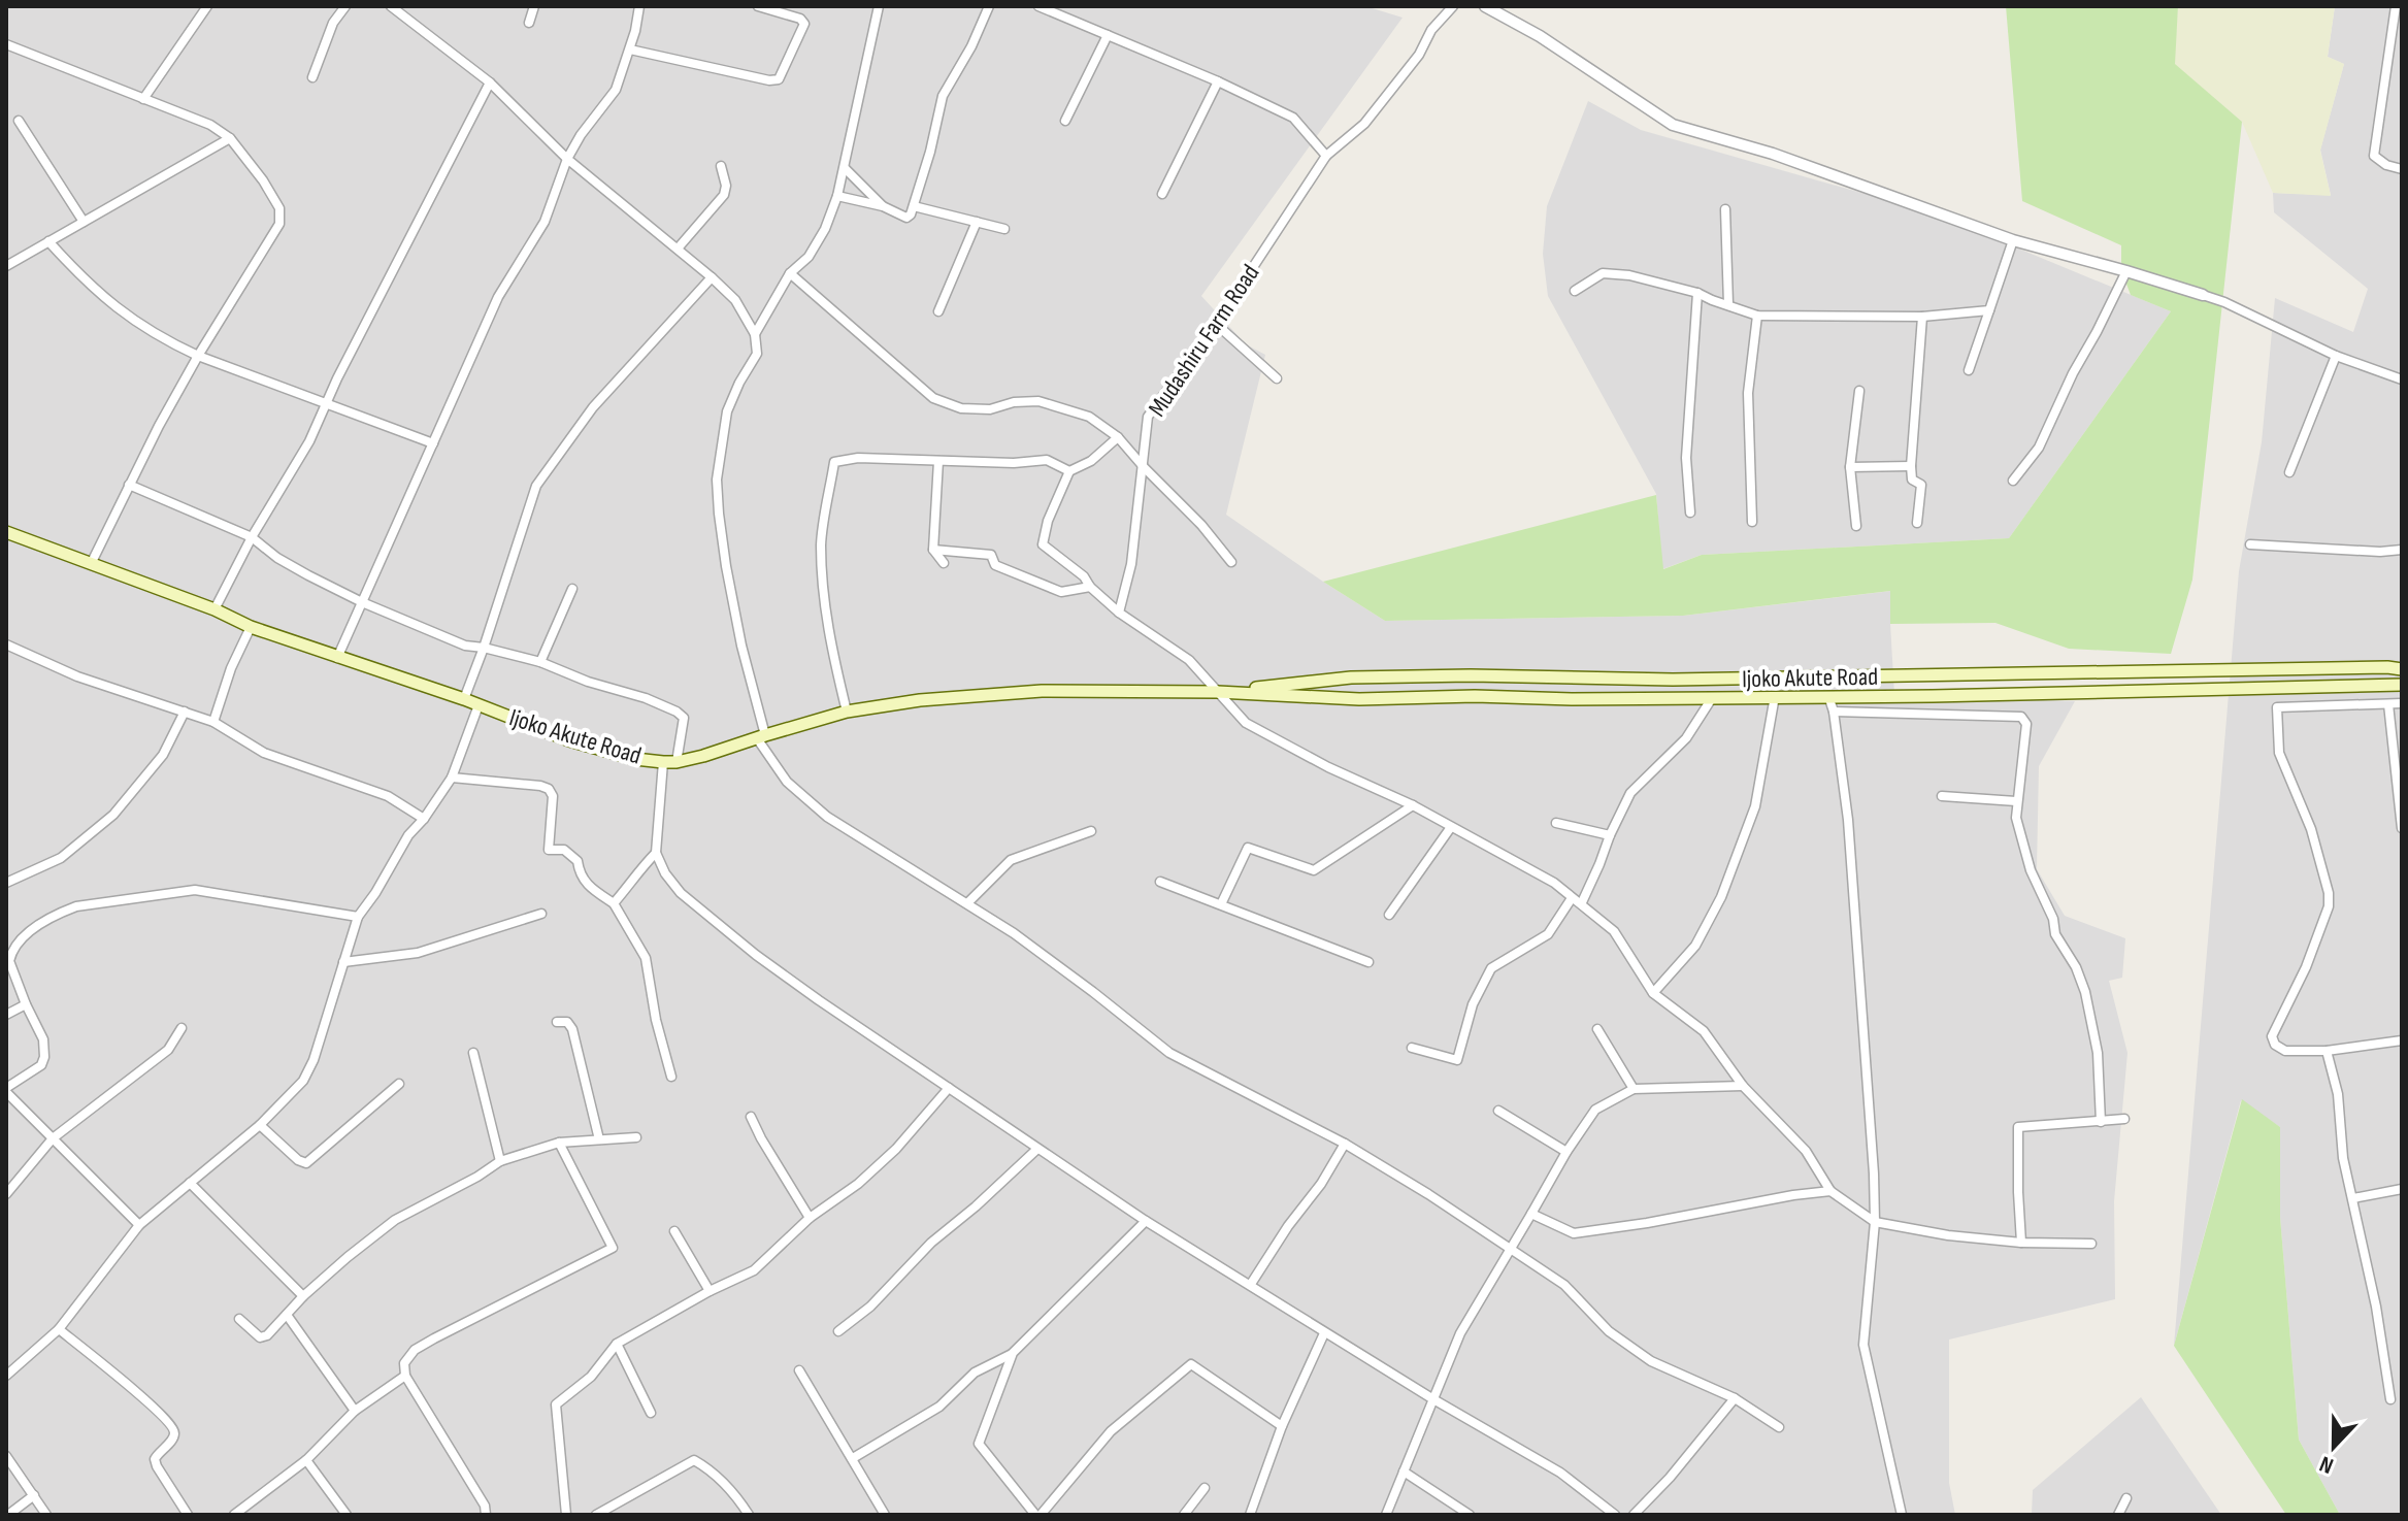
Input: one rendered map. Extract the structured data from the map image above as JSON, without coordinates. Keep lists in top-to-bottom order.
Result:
{
  "streets": {
    "main road": ["Ijoko Akute Road"],
    "street": ["Mudashiru Farm Road"]
  },
  "north": "bottom"
}
